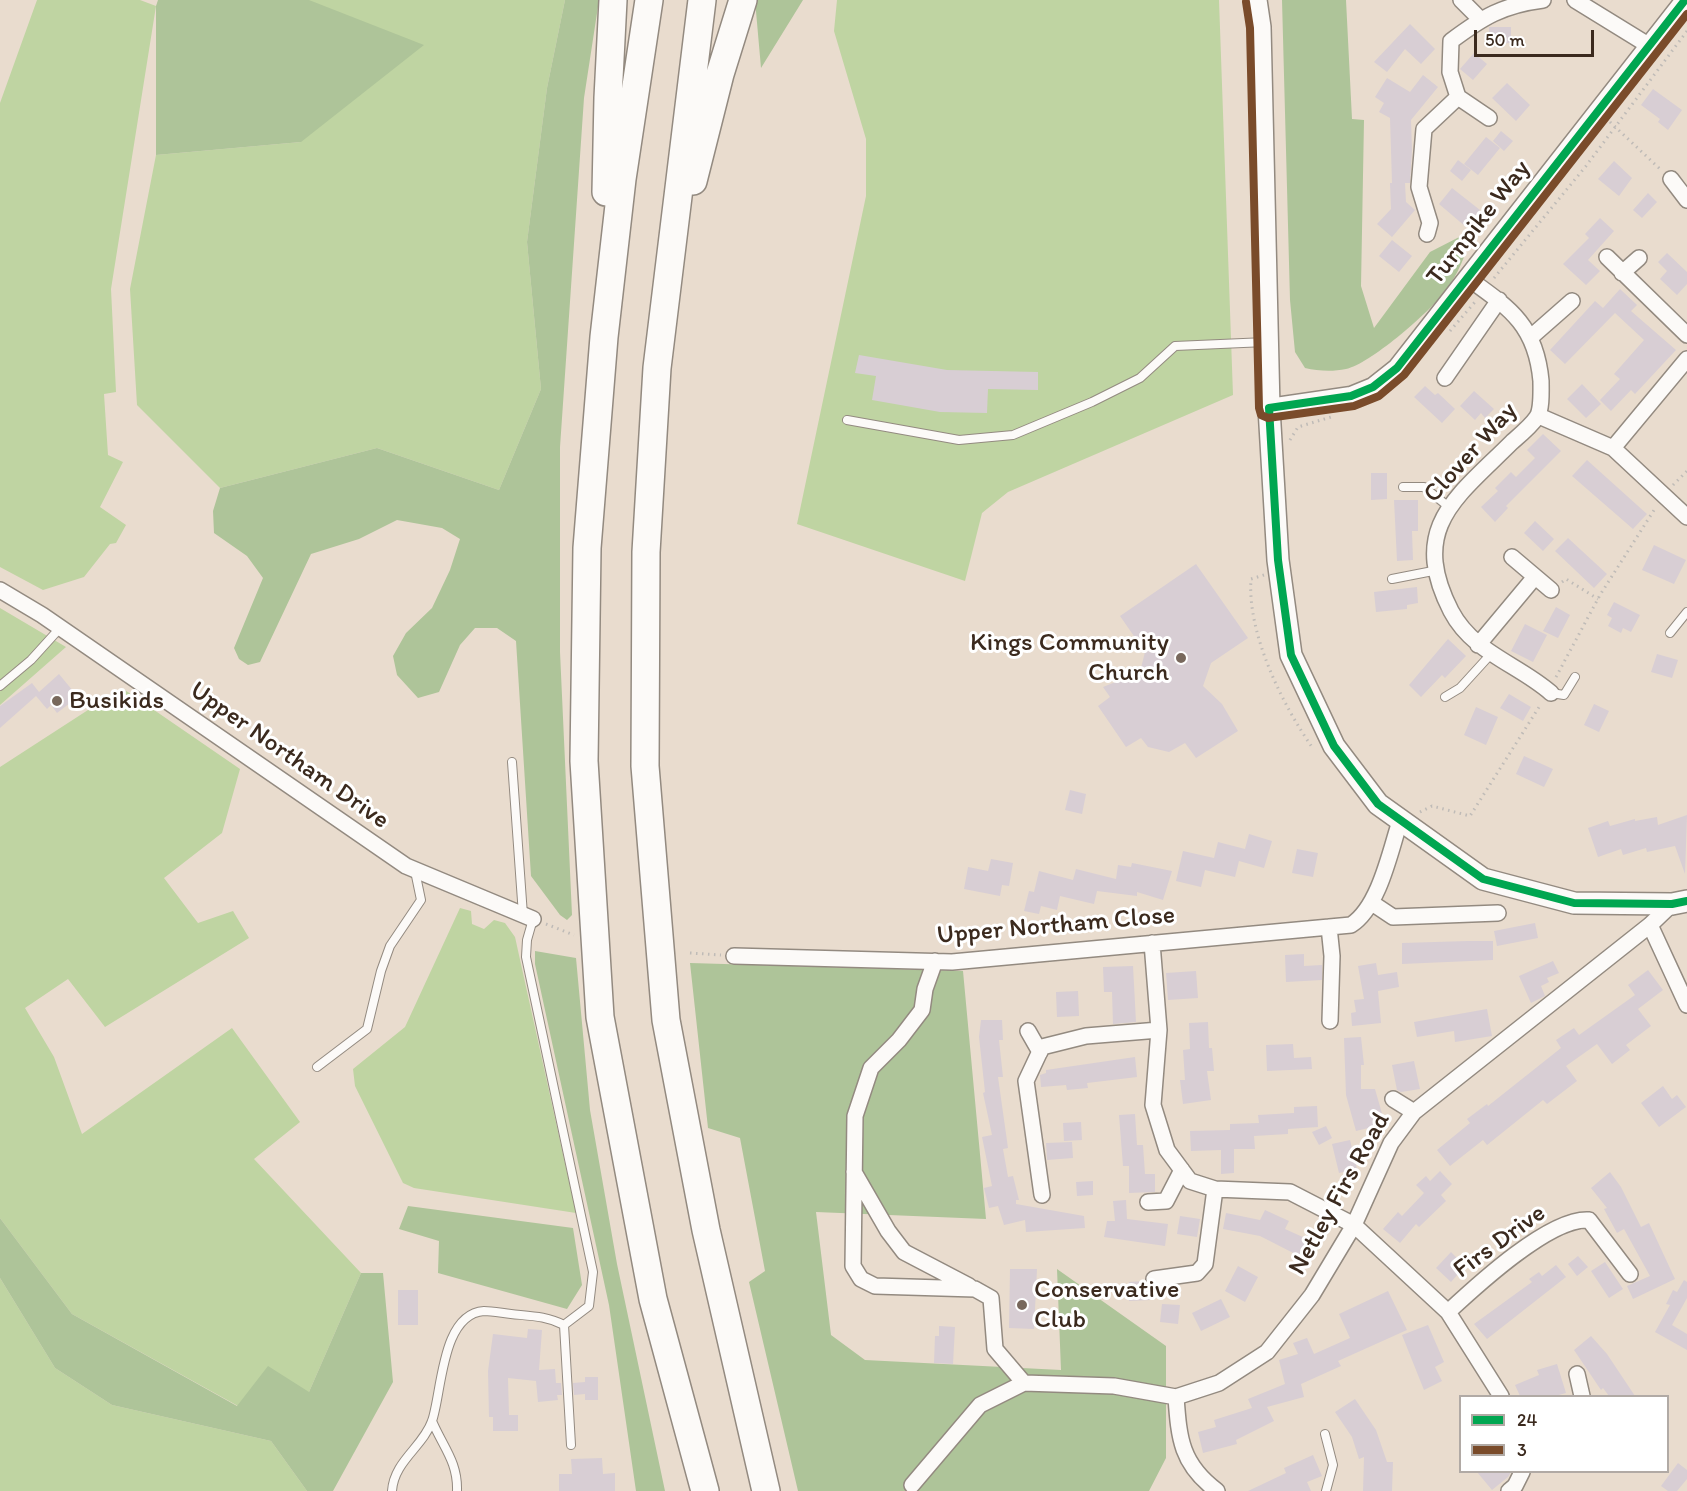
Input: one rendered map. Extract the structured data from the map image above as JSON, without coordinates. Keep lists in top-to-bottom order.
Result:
{
  "streets": {
    "street": [
      "Turnpike Way",
      "Clover Way",
      "Upper Northam Drive",
      "Upper Northam Close",
      "Netley Firs Road",
      "Firs Drive"
    ]
  },
  "crossings": [
    ["Turnpike Way", "Clover Way"],
    ["Netley Firs Road", "Firs Drive"]
  ],
  "places": ["Kings Community Church", "Busikids", "Conservative Club"],
  "lines": ["transit line 24", "transit line 3"],
  "legend": ["24", "3"],
  "scale_bar": "50 m"
}
